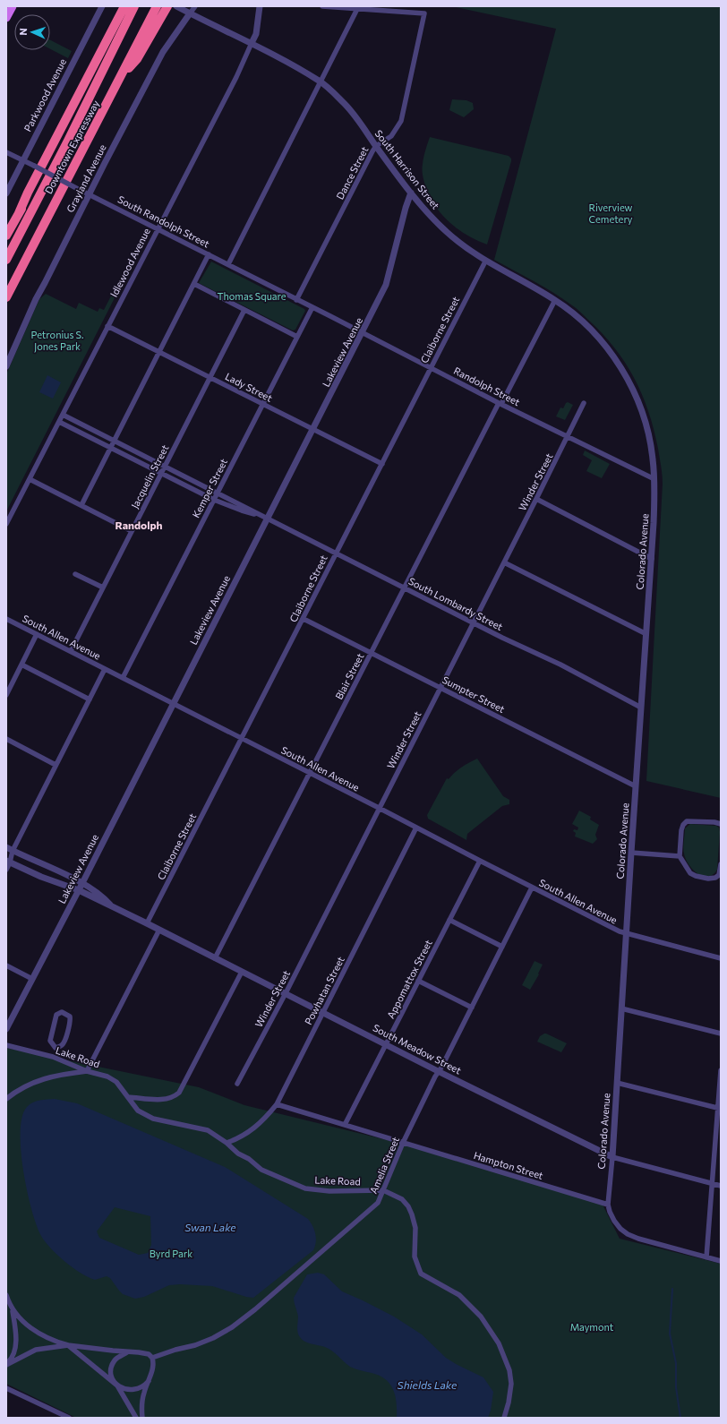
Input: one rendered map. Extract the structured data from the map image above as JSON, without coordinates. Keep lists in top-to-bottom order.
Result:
{
  "streets": {
    "highway": ["Downtown Expressway"],
    "street": [
      "Parkwood Avenue",
      "South Harrison Street",
      "Dance Street",
      "Grayland Avenue",
      "South Randolph Street",
      "Idlewood Avenue",
      "Claiborne Street",
      "Lakeview Avenue",
      "Randolph Street",
      "Lady Street",
      "Jacquelin Street",
      "Winder Street",
      "Kemper Street",
      "Colorado Avenue",
      "South Lombardy Street",
      "South Allen Avenue",
      "Blair Street",
      "Sumpter Street",
      "Appomattox Street",
      "Powhatan Street",
      "South Meadow Street",
      "Lake Road",
      "Amelia Street",
      "Hampton Street"
    ]
  },
  "crossings": [
    ["Parkwood Avenue", "South Randolph Street"],
    ["South Harrison Street", "Dance Street"],
    ["South Harrison Street", "Grayland Avenue"],
    ["South Harrison Street", "Idlewood Avenue"],
    ["South Harrison Street", "Claiborne Street"],
    ["South Harrison Street", "Lakeview Avenue"],
    ["South Harrison Street", "Randolph Street"],
    ["South Harrison Street", "Colorado Avenue"],
    ["South Harrison Street", "Blair Street"],
    ["Dance Street", "South Randolph Street"],
    ["Grayland Avenue", "South Randolph Street"],
    ["South Randolph Street", "Idlewood Avenue"],
    ["South Randolph Street", "Randolph Street"],
    ["South Randolph Street", "Kemper Street"],
    ["Idlewood Avenue", "Lady Street"],
    ["Idlewood Avenue", "South Lombardy Street"],
    ["Claiborne Street", "Randolph Street"],
    ["Claiborne Street", "Lady Street"],
    ["Claiborne Street", "South Lombardy Street"],
    ["Claiborne Street", "South Allen Avenue"],
    ["Claiborne Street", "Sumpter Street"],
    ["Claiborne Street", "South Meadow Street"],
    ["Lakeview Avenue", "Randolph Street"],
    ["Lakeview Avenue", "Lady Street"],
    ["Lakeview Avenue", "South Lombardy Street"],
    ["Lakeview Avenue", "South Allen Avenue"],
    ["Lakeview Avenue", "South Meadow Street"],
    ["Randolph Street", "Winder Street"],
    ["Randolph Street", "Kemper Street"],
    ["Randolph Street", "Colorado Avenue"],
    ["Randolph Street", "Blair Street"],
    ["Lady Street", "Jacquelin Street"],
    ["Lady Street", "Kemper Street"],
    ["Jacquelin Street", "South Lombardy Street"],
    ["Jacquelin Street", "South Allen Avenue"],
    ["Winder Street", "South Lombardy Street"],
    ["Winder Street", "South Allen Avenue"],
    ["Winder Street", "Sumpter Street"],
    ["Winder Street", "South Meadow Street"],
    ["Kemper Street", "South Lombardy Street"],
    ["Kemper Street", "South Allen Avenue"],
    ["Colorado Avenue", "South Lombardy Street"],
    ["Colorado Avenue", "South Allen Avenue"],
    ["Colorado Avenue", "Sumpter Street"],
    ["Colorado Avenue", "South Meadow Street"],
    ["Colorado Avenue", "Hampton Street"],
    ["South Lombardy Street", "Blair Street"],
    ["South Allen Avenue", "Blair Street"],
    ["South Allen Avenue", "Appomattox Street"],
    ["South Allen Avenue", "Powhatan Street"],
    ["South Allen Avenue", "Amelia Street"],
    ["Blair Street", "Sumpter Street"],
    ["Blair Street", "South Meadow Street"],
    ["Appomattox Street", "South Meadow Street"],
    ["Appomattox Street", "Hampton Street"],
    ["Powhatan Street", "South Meadow Street"],
    ["Powhatan Street", "Lake Road"],
    ["Powhatan Street", "Hampton Street"],
    ["South Meadow Street", "Amelia Street"],
    ["Lake Road", "Amelia Street"],
    ["Amelia Street", "Hampton Street"]
  ],
  "districts": ["Randolph"],
  "water": ["Swan Lake", "Shields Lake"],
  "parks": [
    "Riverview Cemetery",
    "Thomas Square",
    "Petronius S. Jones Park",
    "Byrd Park",
    "Maymont"
  ],
  "north": "left"
}
